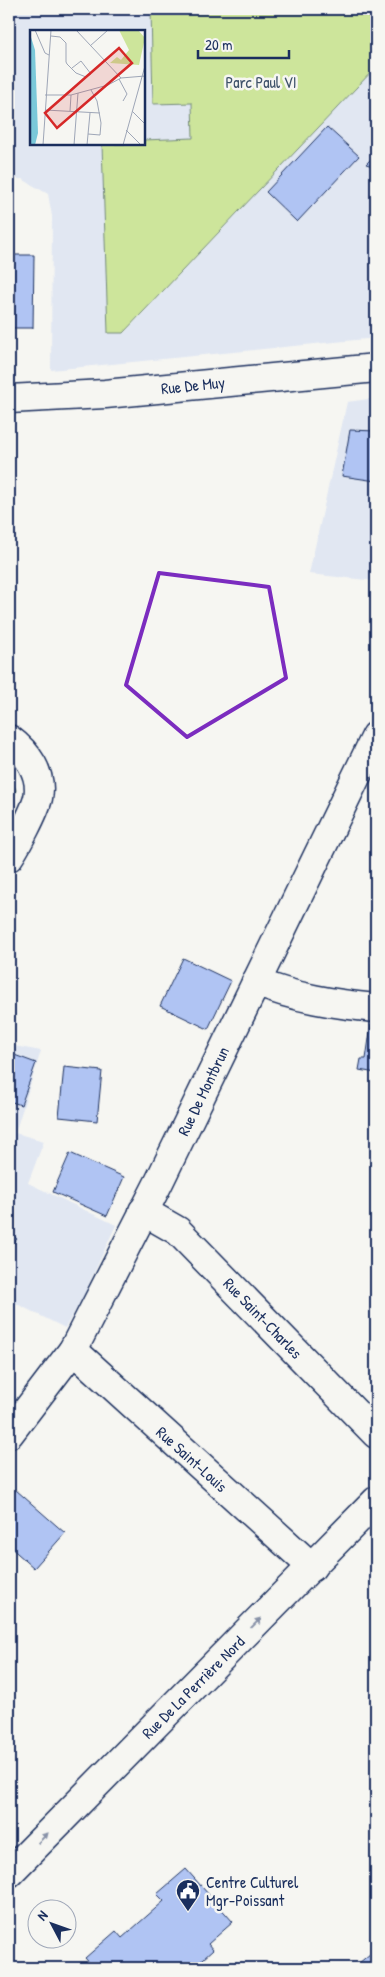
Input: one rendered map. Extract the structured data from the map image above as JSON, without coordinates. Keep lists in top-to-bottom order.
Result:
{
  "streets": {
    "street": [
      "Rue De Muy",
      "Rue De Montbrun",
      "Rue Saint-Charles",
      "Rue Saint-Louis",
      "Rue De La Perrière Nord"
    ]
  },
  "crossings": [
    ["Rue De Montbrun", "Rue Saint-Charles"],
    ["Rue De Montbrun", "Rue Saint-Louis"],
    ["Rue Saint-Louis", "Rue De La Perrière Nord"]
  ],
  "one_way": ["Rue De La Perrière Nord"],
  "parks": ["Parc Paul VI"],
  "places": {
    "public building": ["Centre Culturel Mgr-Poissant"]
  },
  "scale_bar": "20 m",
  "north": "top left"
}
